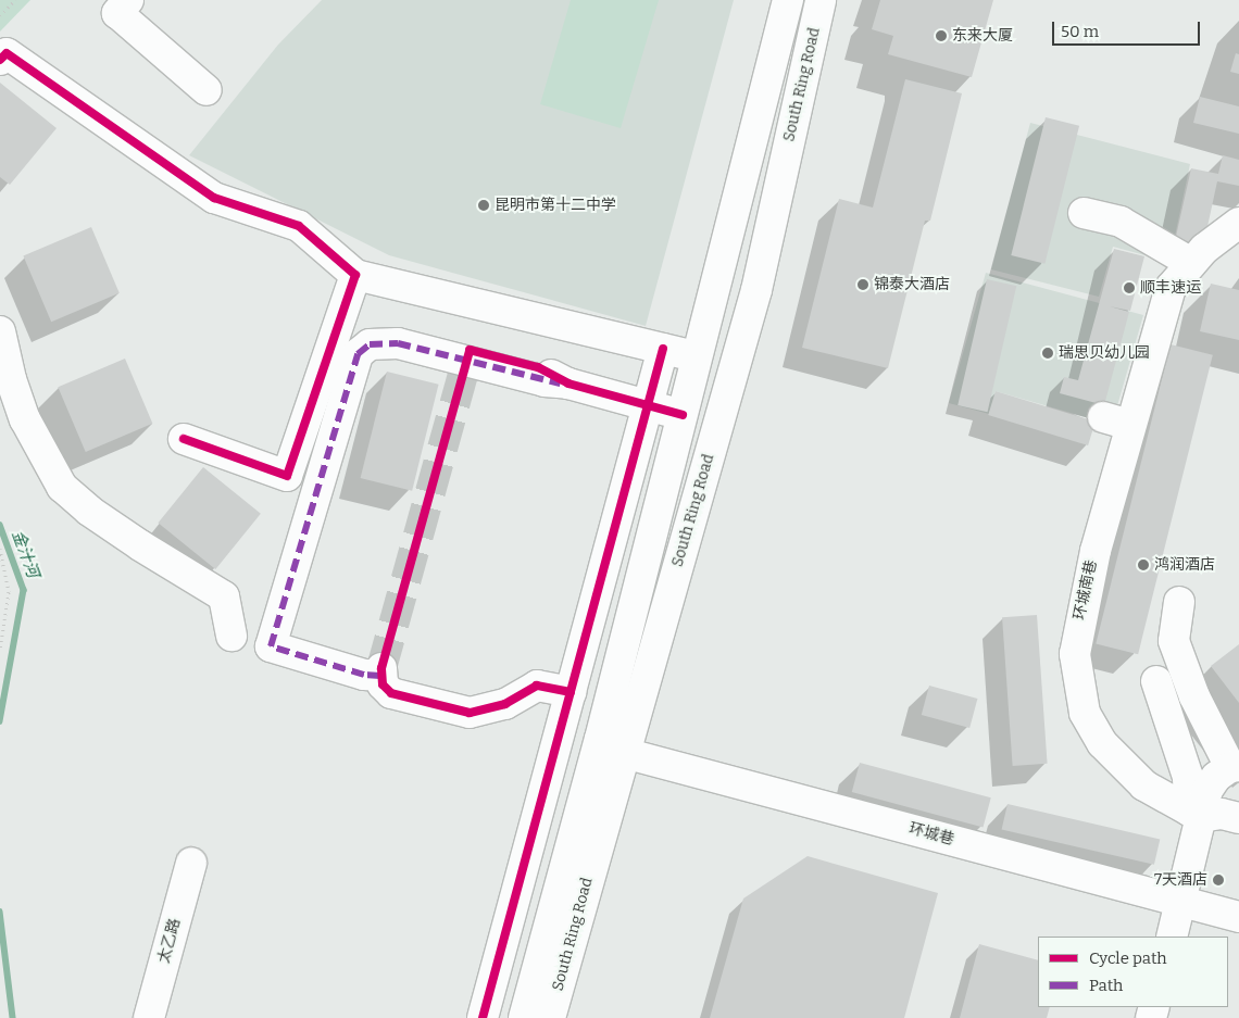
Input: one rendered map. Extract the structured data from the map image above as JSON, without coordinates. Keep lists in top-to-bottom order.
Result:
{
  "streets": {
    "street": [
      "South Ring Road",
      "环城南巷",
      "环城巷",
      "太乙路"
    ]
  },
  "crossings": [
    ["South Ring Road", "环城巷"]
  ],
  "water": ["金汁河"],
  "places": [
    "东来大厦",
    "昆明市第十二中学",
    "锦泰大酒店",
    "顺丰速运",
    "瑞思贝幼儿园",
    "鸿润酒店",
    "7天酒店"
  ],
  "legend": ["Cycle path", "Path"],
  "scale_bar": "50 m"
}
